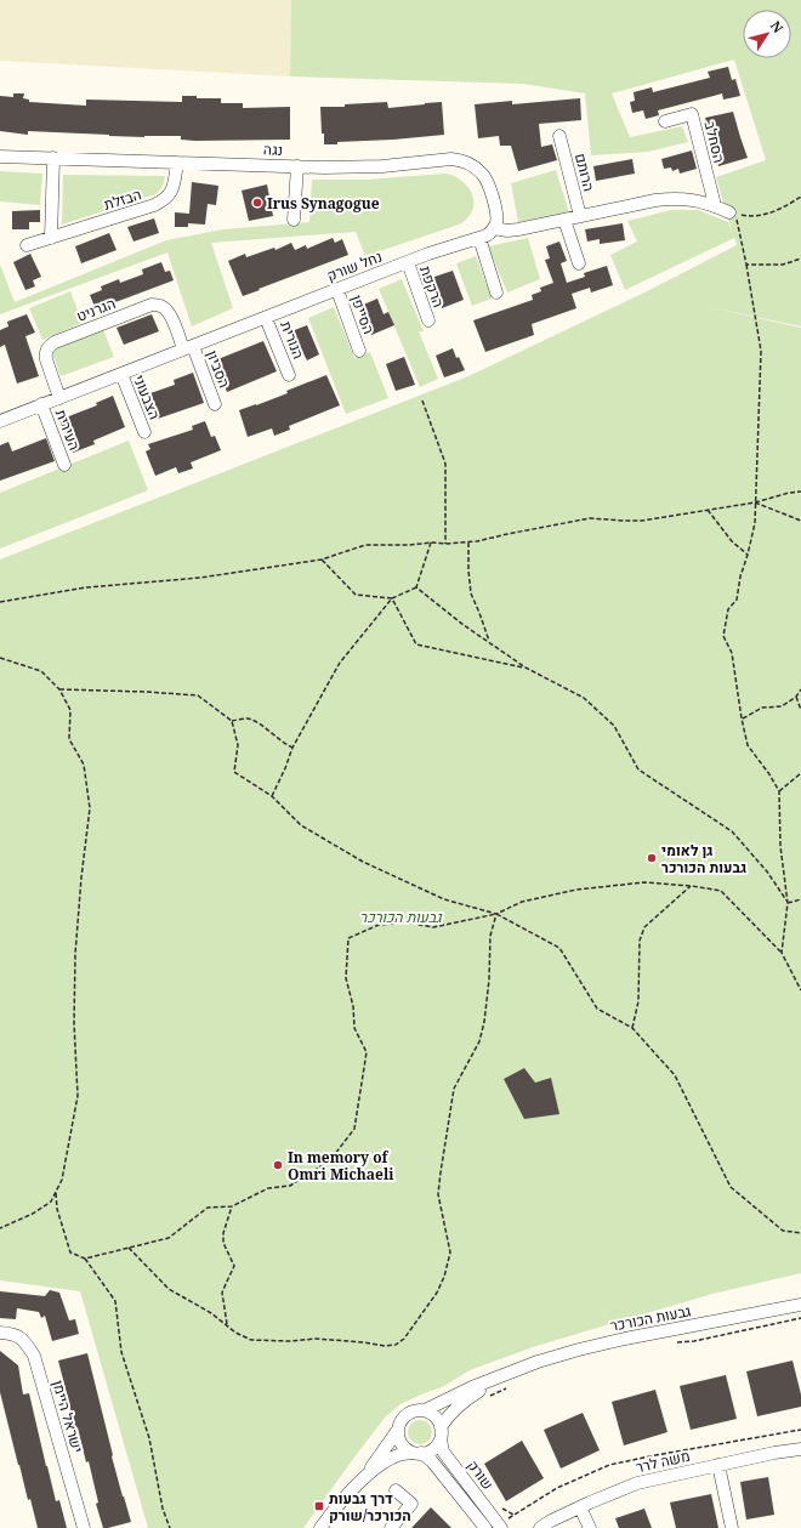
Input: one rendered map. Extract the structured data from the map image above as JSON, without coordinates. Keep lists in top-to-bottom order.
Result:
{
  "streets": {
    "street": [
      "הסחלב",
      "נגה",
      "הרותם",
      "הבזלת",
      "נחל שורק",
      "הרקפת",
      "הגרניט",
      "הסייפן",
      "הנורית",
      "הסביון",
      "הצבעוני",
      "העירית",
      "גבעות הכורכר",
      "ישראל היימן",
      "משה לרר",
      "שורק"
    ]
  },
  "crossings": [
    ["נגה", "הבזלת"],
    ["נגה", "נחל שורק"],
    ["נחל שורק", "הרקפת"],
    ["נחל שורק", "הגרניט"],
    ["נחל שורק", "הסייפן"],
    ["נחל שורק", "הנורית"],
    ["נחל שורק", "הסביון"],
    ["נחל שורק", "הצבעוני"],
    ["נחל שורק", "העירית"],
    ["הגרניט", "הסביון"],
    ["גבעות הכורכר", "שורק"]
  ],
  "parks": ["גבעות הכורכר"],
  "places": {
    "other": ["Irus Synagogue", "גן לאומי גבעות הכורכר", "In memory of Omri Michaeli"],
    "transit": ["דרך גבעות הכורכר/שורק"]
  },
  "north": "top right"
}
